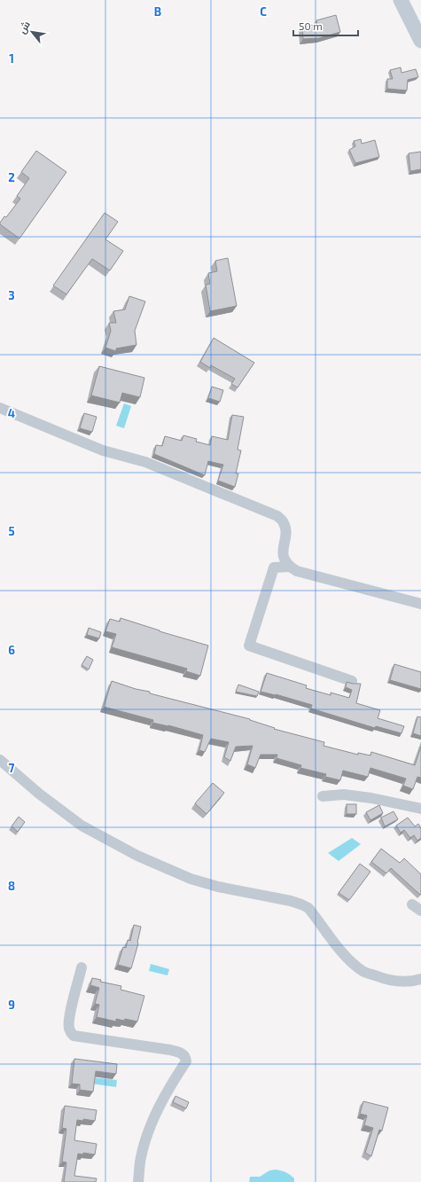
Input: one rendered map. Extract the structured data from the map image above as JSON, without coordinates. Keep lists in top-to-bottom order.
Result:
{
  "scale_bar": "50 m",
  "north": "top left",
  "grid": {
    "columns": ["B", "C"],
    "rows": [
      "1",
      "2",
      "3",
      "4",
      "5",
      "6",
      "7",
      "8",
      "9"
    ]
  }
}
